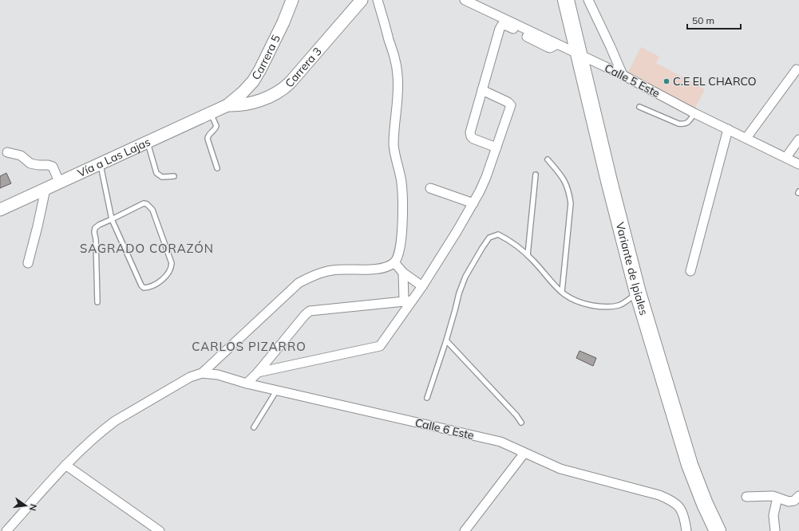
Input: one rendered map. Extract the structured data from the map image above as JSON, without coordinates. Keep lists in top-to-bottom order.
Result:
{
  "streets": {
    "highway": ["Variante de Ipiales"],
    "street": [
      "Carrera 5",
      "Carrera 3",
      "Calle 5 Este",
      "Vía a Las Lajas",
      "Calle 6 Este"
    ]
  },
  "crossings": [
    ["Carrera 5", "Carrera 3"],
    ["Carrera 5", "Vía a Las Lajas"],
    ["Carrera 3", "Vía a Las Lajas"],
    ["Calle 5 Este", "Variante de Ipiales"]
  ],
  "districts": ["SAGRADO CORAZÓN", "CARLOS PIZARRO"],
  "places": ["C.E EL CHARCO"],
  "scale_bar": "50 m",
  "north": "right"
}
